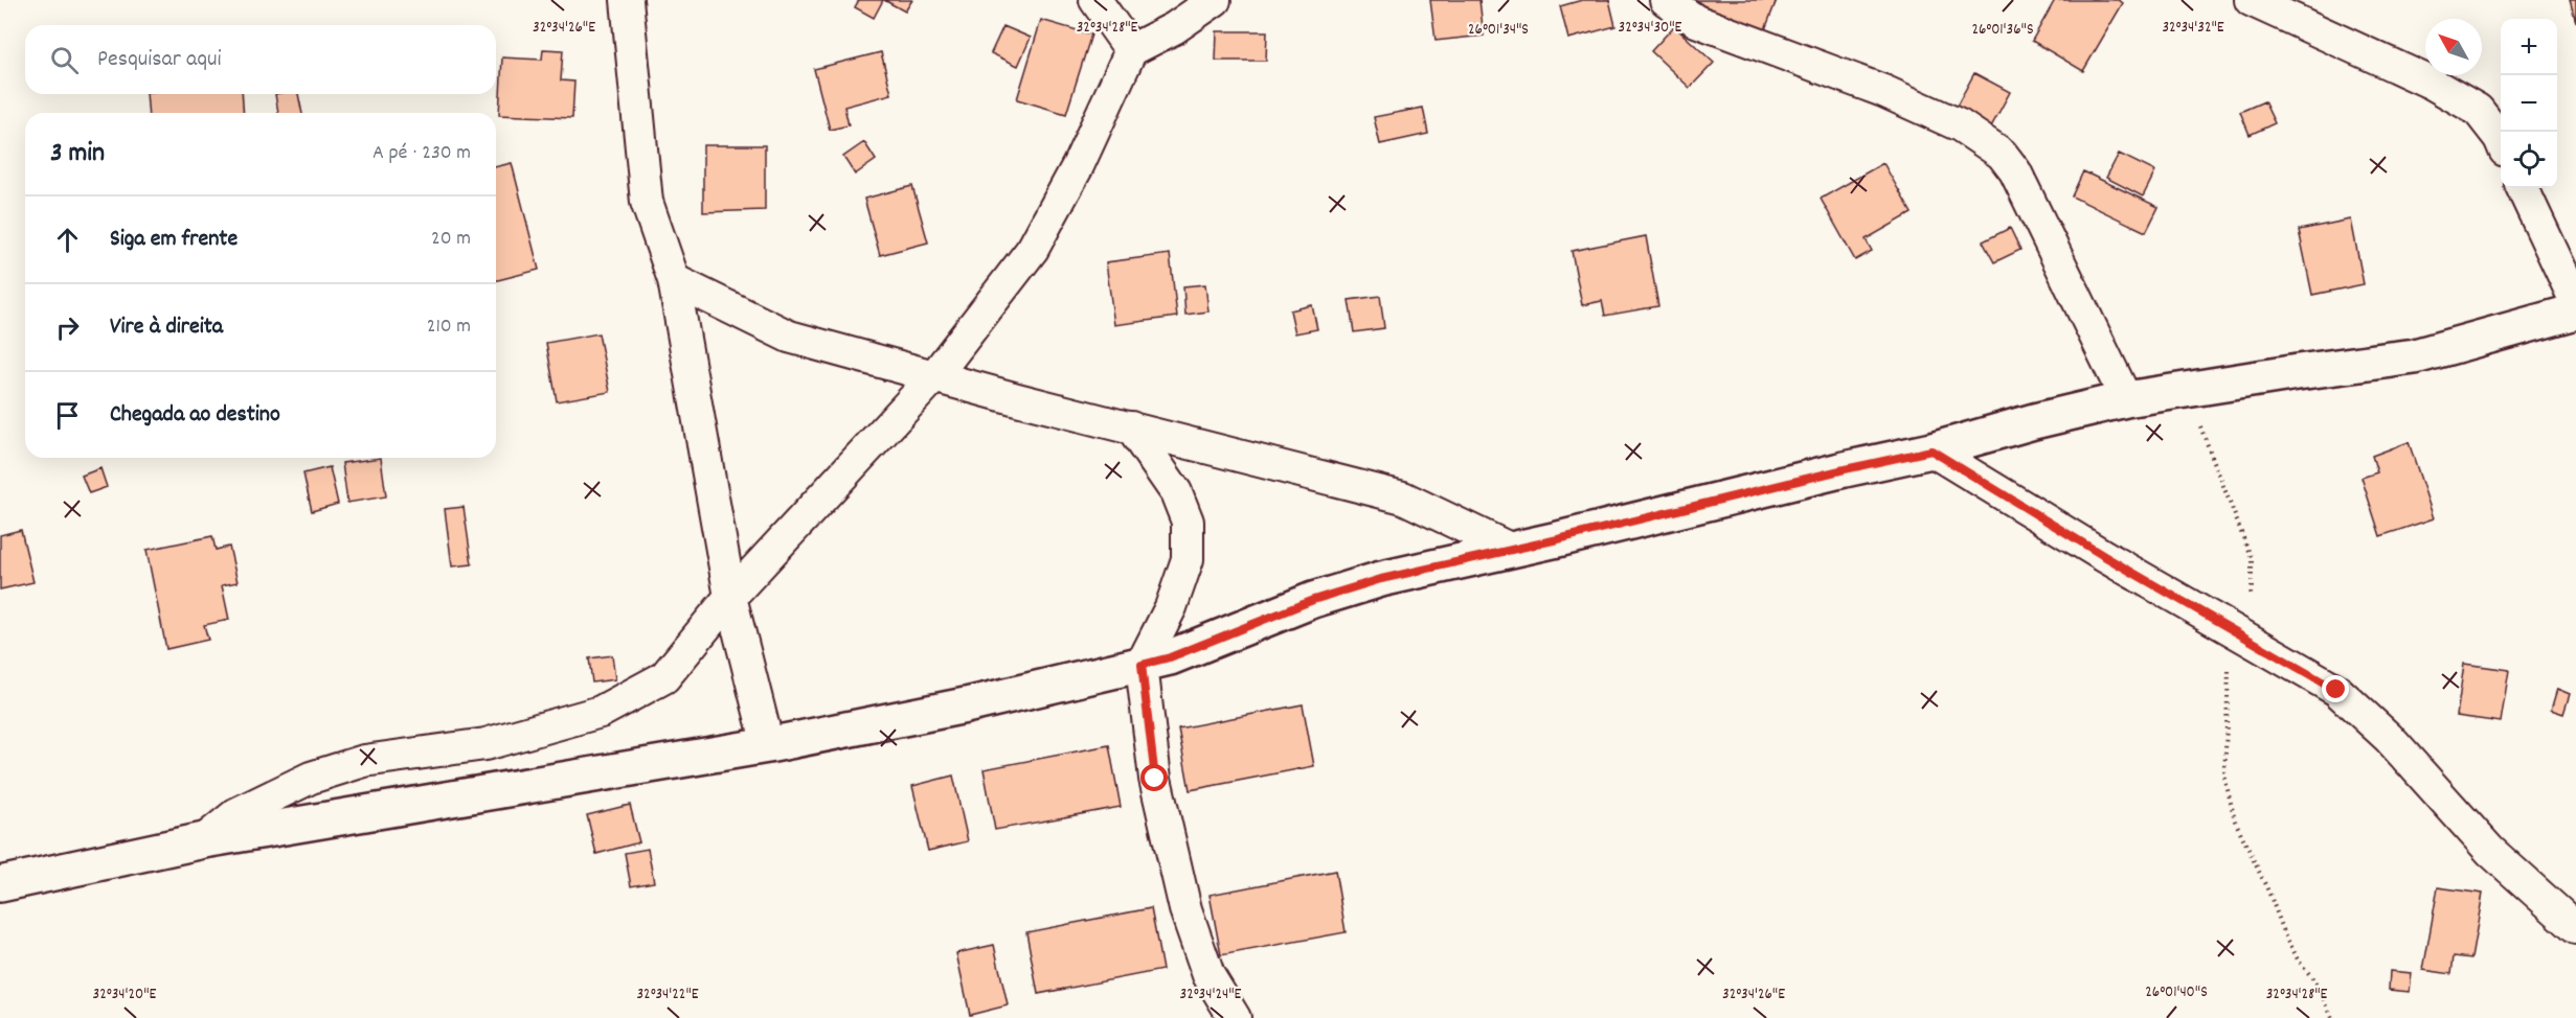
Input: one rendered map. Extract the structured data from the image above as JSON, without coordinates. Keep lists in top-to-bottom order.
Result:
{
  "north": "top left",
  "page": {
    "map_buttons": ["+", "−"],
    "search": "Pesquisar aqui",
    "heading": ["3 min", "A pé · 230 m"],
    "list": [
      ["Siga em frente", "20 m"],
      ["Vire à direita", "210 m"],
      "Chegada ao destino"
    ]
  },
  "coordinates": [
    "32°34'30\"E",
    "32°34'26\"E",
    "32°34'28\"E",
    "32°34'32\"E",
    "26°01'34\"S",
    "26°01'36\"S",
    "26°01'40\"S",
    "32°34'20\"E",
    "32°34'22\"E",
    "32°34'24\"E"
  ]
}
